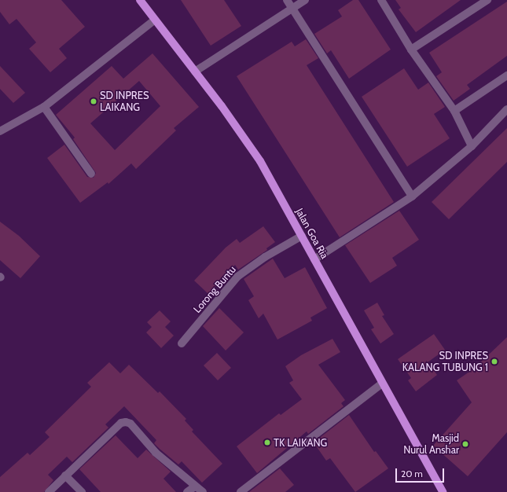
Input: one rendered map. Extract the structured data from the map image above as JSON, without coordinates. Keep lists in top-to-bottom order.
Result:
{
  "streets": {
    "main road": ["Jalan Goa Ria"],
    "street": ["Lorong Buntu"]
  },
  "crossings": [
    ["Jalan Goa Ria", "Lorong Buntu"]
  ],
  "places": [
    "SD INPRES LAIKANG",
    "SD INPRES KALANG TUBUNG 1",
    "TK LAIKANG",
    "Masjid Nurul Anshar"
  ],
  "scale_bar": "20 m"
}
